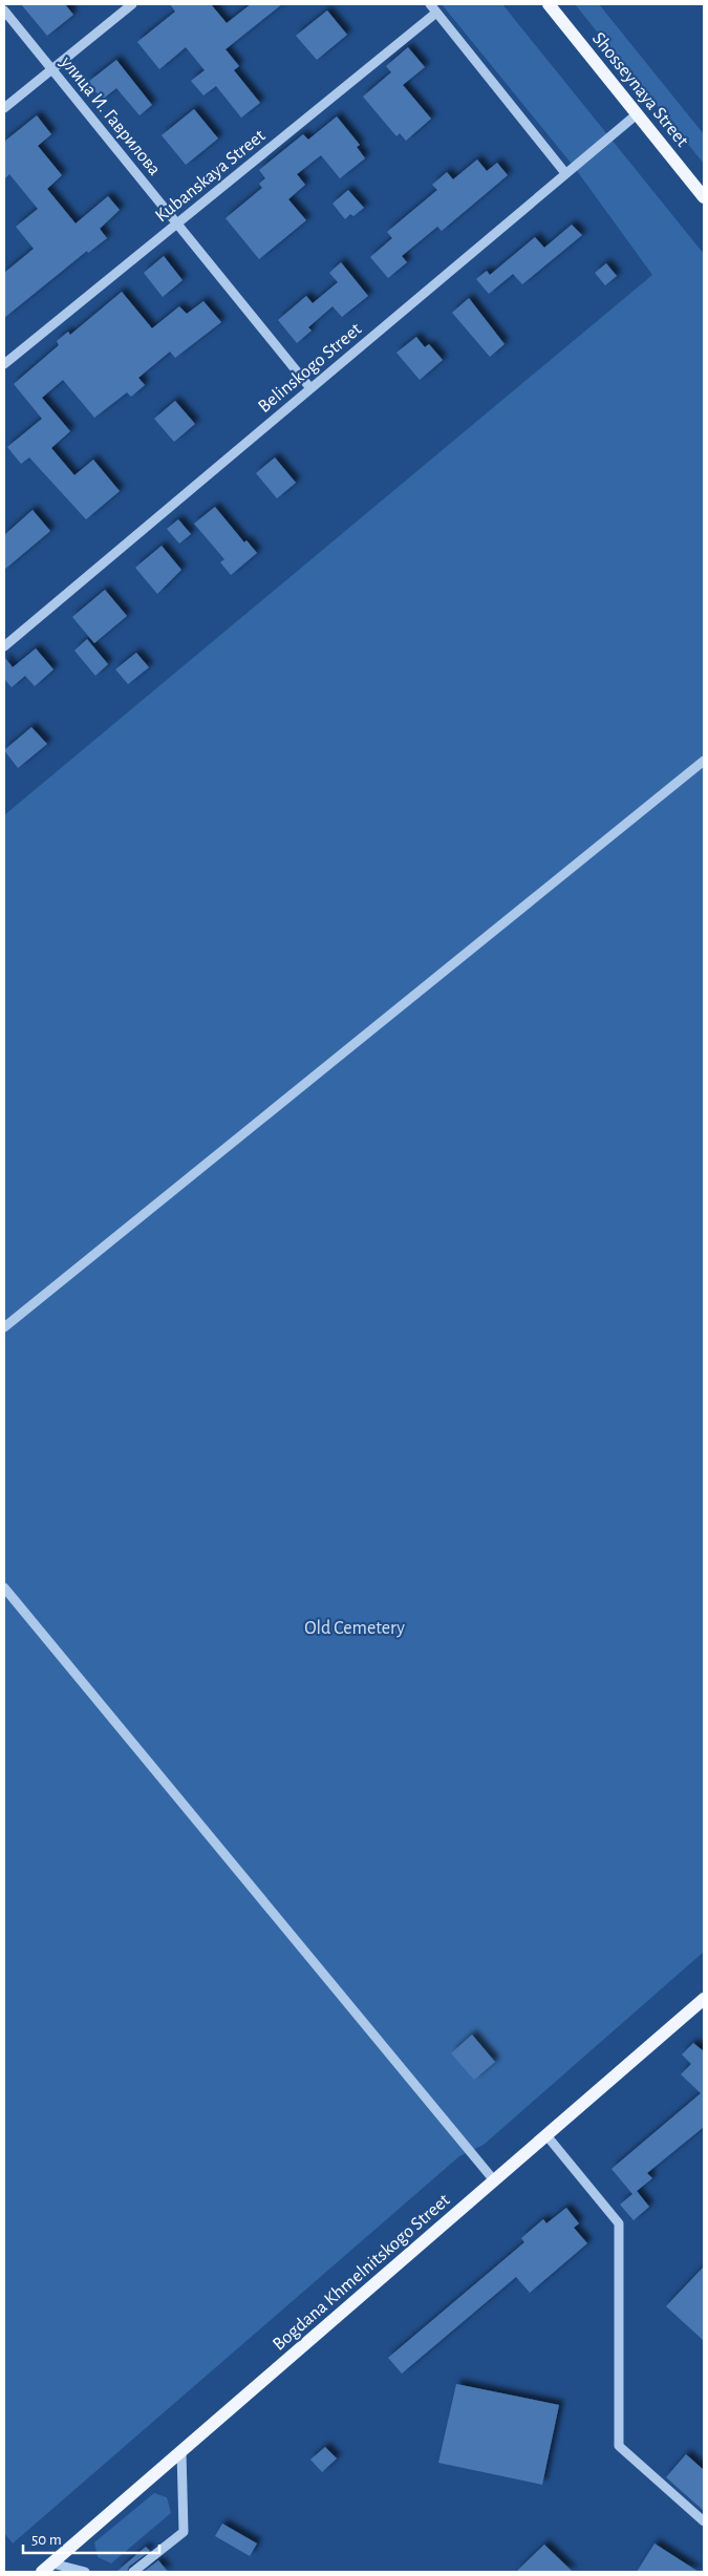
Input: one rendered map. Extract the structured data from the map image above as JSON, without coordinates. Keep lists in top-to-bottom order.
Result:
{
  "streets": {
    "main road": ["Shosseynaya Street", "Bogdana Khmelnitskogo Street"],
    "street": ["улица И. Гаврилова", "Kubanskaya Street", "Belinskogo Street"]
  },
  "crossings": [
    ["Shosseynaya Street", "Belinskogo Street"],
    ["улица И. Гаврилова", "Kubanskaya Street"],
    ["улица И. Гаврилова", "Belinskogo Street"]
  ],
  "parks": ["Old Cemetery"],
  "scale_bar": "50 m"
}
